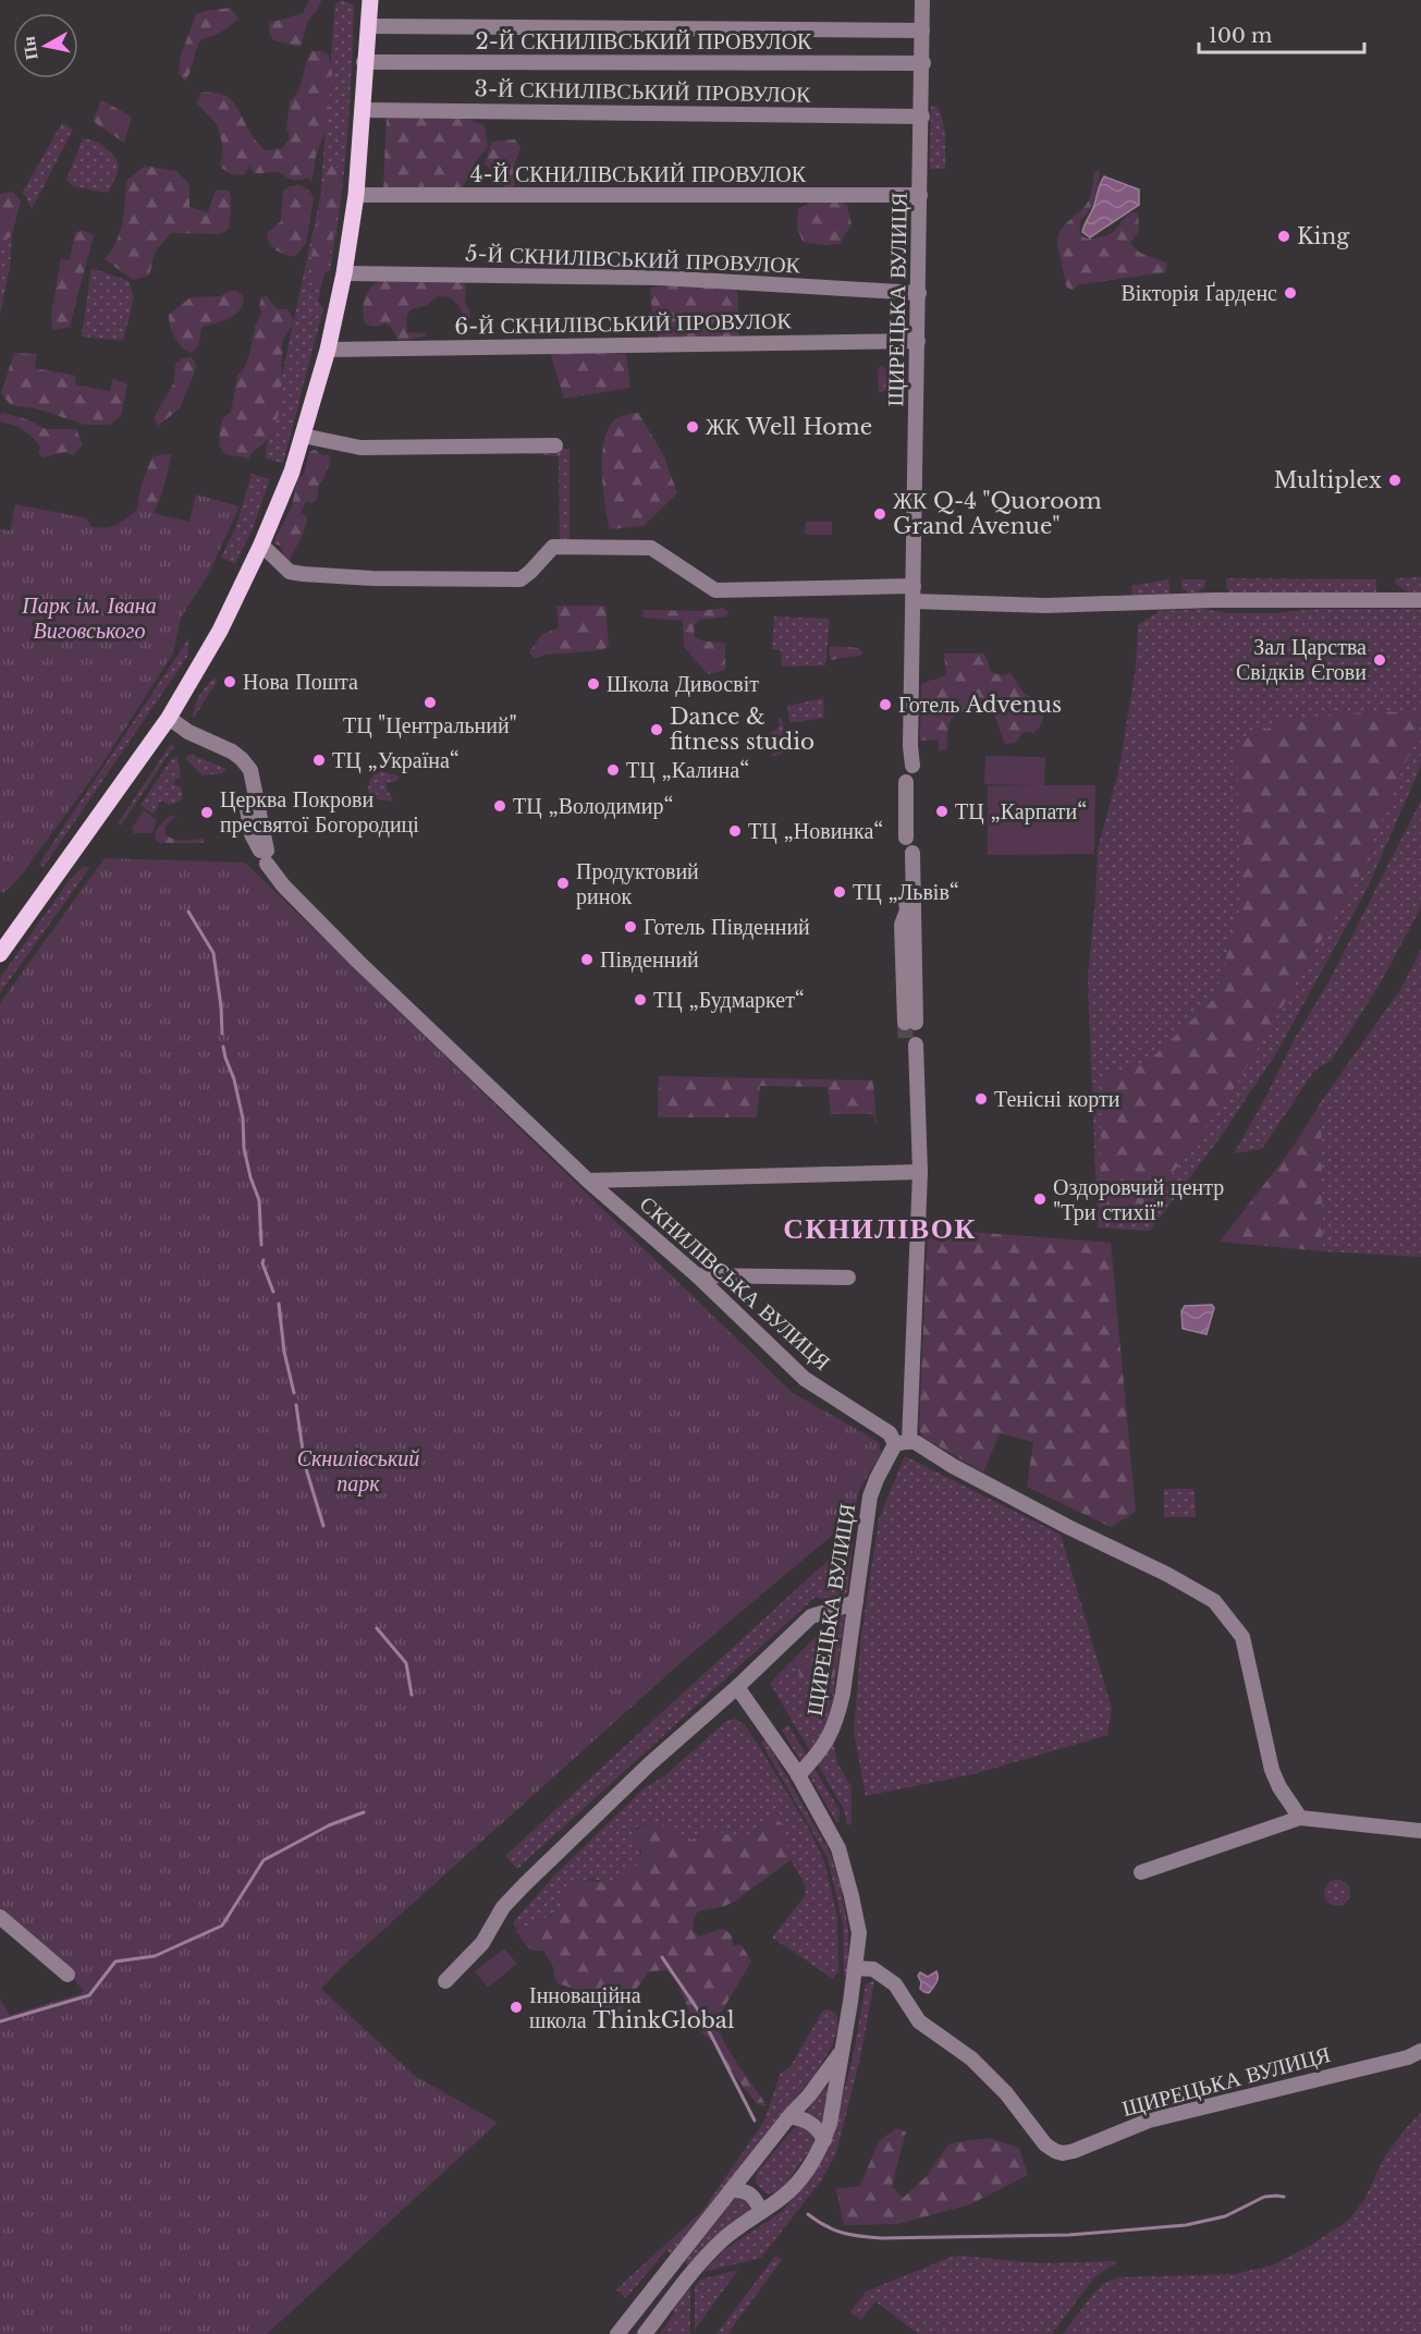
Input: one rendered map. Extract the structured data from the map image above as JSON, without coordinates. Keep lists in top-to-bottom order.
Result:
{
  "streets": {
    "street": [
      "2-Й СКНИЛІВСЬКИЙ ПРОВУЛОК",
      "3-Й СКНИЛІВСЬКИЙ ПРОВУЛОК",
      "4-Й СКНИЛІВСЬКИЙ ПРОВУЛОК",
      "5-Й СКНИЛІВСЬКИЙ ПРОВУЛОК",
      "ЩИРЕЦЬКА ВУЛИЦЯ",
      "6-Й СКНИЛІВСЬКИЙ ПРОВУЛОК",
      "СКНИЛІВСЬКА ВУЛИЦЯ"
    ]
  },
  "crossings": [
    ["2-Й СКНИЛІВСЬКИЙ ПРОВУЛОК", "ЩИРЕЦЬКА ВУЛИЦЯ"],
    ["3-Й СКНИЛІВСЬКИЙ ПРОВУЛОК", "ЩИРЕЦЬКА ВУЛИЦЯ"],
    ["4-Й СКНИЛІВСЬКИЙ ПРОВУЛОК", "ЩИРЕЦЬКА ВУЛИЦЯ"],
    ["5-Й СКНИЛІВСЬКИЙ ПРОВУЛОК", "ЩИРЕЦЬКА ВУЛИЦЯ"],
    ["ЩИРЕЦЬКА ВУЛИЦЯ", "6-Й СКНИЛІВСЬКИЙ ПРОВУЛОК"],
    ["ЩИРЕЦЬКА ВУЛИЦЯ", "СКНИЛІВСЬКА ВУЛИЦЯ"]
  ],
  "districts": ["СКНИЛІВОК"],
  "parks": ["Парк ім. Івана Виговського", "Скнилівський парк"],
  "places": [
    "King",
    "Вікторія Ґарденс",
    "ЖК Well Home",
    "Multiplex",
    "ЖК Q-4 \"Quoroom Grand Avenue\"",
    "Зал Царства Свідків Єгови",
    "Нова Пошта",
    "Школа Дивосвіт",
    "ТЦ \"Центральний\"",
    "Готель Advenus",
    "Dance & fitness studio",
    "ТЦ „Україна“",
    "ТЦ „Калина“",
    "ТЦ „Володимир“",
    "ТЦ „Карпати“",
    "Церква Покрови пресвятої Богородиці",
    "ТЦ „Новинка“",
    "Продуктовий ринок",
    "ТЦ „Львів“",
    "Готель Південний",
    "Південний",
    "ТЦ „Будмаркет“",
    "Тенісні корти",
    "Оздоровчий центр \"Три стихії\"",
    "Інноваційна школа ThinkGlobal"
  ],
  "scale_bar": "100 m",
  "north": "left"
}
